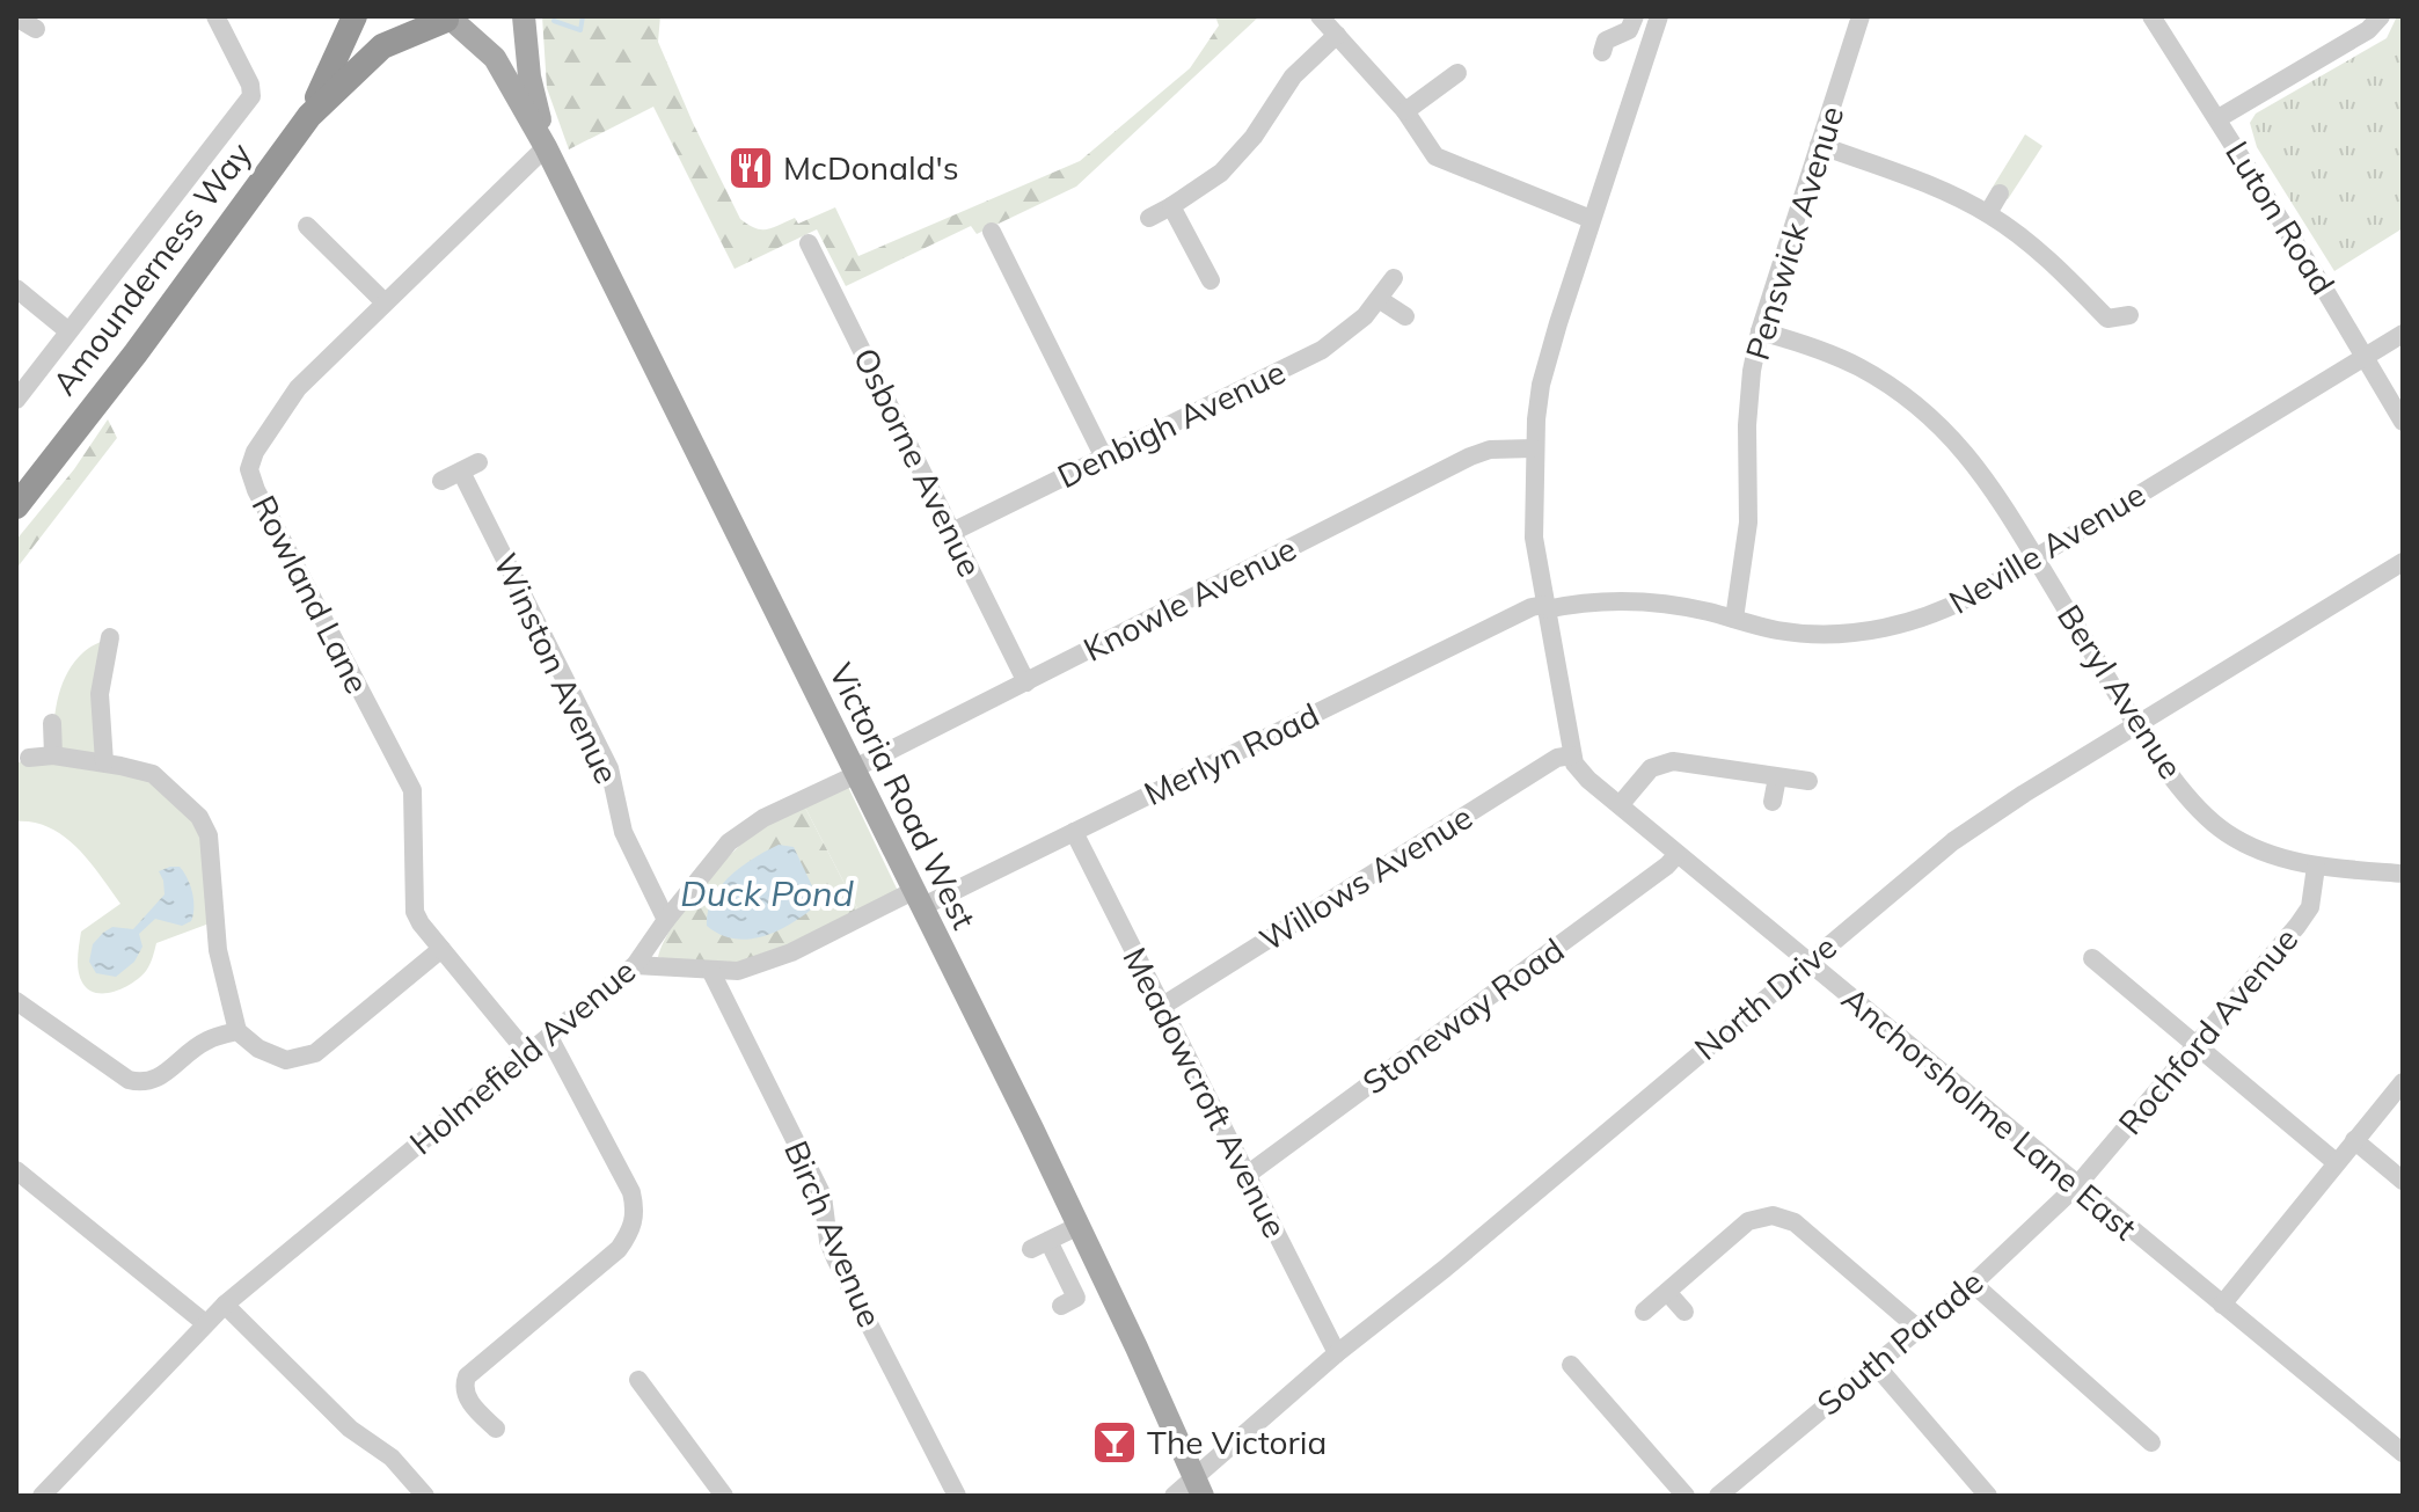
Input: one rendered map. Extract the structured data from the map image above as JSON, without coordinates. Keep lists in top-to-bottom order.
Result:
{
  "streets": {
    "highway": ["Amounderness Way"],
    "main road": ["Victoria Road West"],
    "street": [
      "Luton Road",
      "Penswick Avenue",
      "Denbigh Avenue",
      "Osborne Avenue",
      "Neville Avenue",
      "Rowland Lane",
      "Knowle Avenue",
      "Winston Avenue",
      "Beryl Avenue",
      "Merlyn Road",
      "Willows Avenue",
      "North Drive",
      "Stoneway Road",
      "Rochford Avenue",
      "Holmefield Avenue",
      "Meadowcroft Avenue",
      "Anchorsholme Lane East",
      "Birch Avenue",
      "South Parade"
    ]
  },
  "crossings": [
    ["Luton Road", "Neville Avenue"],
    ["Penswick Avenue", "Neville Avenue"],
    ["Penswick Avenue", "Beryl Avenue"],
    ["Amounderness Way", "Victoria Road West"],
    ["Denbigh Avenue", "Osborne Avenue"],
    ["Osborne Avenue", "Knowle Avenue"],
    ["Neville Avenue", "Beryl Avenue"],
    ["Neville Avenue", "Merlyn Road"],
    ["Rowland Lane", "Victoria Road West"],
    ["Rowland Lane", "Holmefield Avenue"],
    ["Knowle Avenue", "Victoria Road West"],
    ["Knowle Avenue", "Holmefield Avenue"],
    ["Winston Avenue", "Holmefield Avenue"],
    ["Beryl Avenue", "North Drive"],
    ["Beryl Avenue", "Rochford Avenue"],
    ["Merlyn Road", "Victoria Road West"],
    ["Merlyn Road", "Holmefield Avenue"],
    ["Merlyn Road", "Meadowcroft Avenue"],
    ["Merlyn Road", "Birch Avenue"],
    ["Victoria Road West", "North Drive"],
    ["Victoria Road West", "Holmefield Avenue"],
    ["Willows Avenue", "Meadowcroft Avenue"],
    ["Willows Avenue", "Anchorsholme Lane East"],
    ["North Drive", "Meadowcroft Avenue"],
    ["North Drive", "Anchorsholme Lane East"],
    ["Stoneway Road", "Meadowcroft Avenue"],
    ["Stoneway Road", "Anchorsholme Lane East"],
    ["Rochford Avenue", "Anchorsholme Lane East"],
    ["Rochford Avenue", "South Parade"],
    ["Anchorsholme Lane East", "South Parade"]
  ],
  "water": ["Duck Pond"],
  "places": {
    "restaurant": ["McDonald's"],
    "bar": ["The Victoria"]
  }
}
